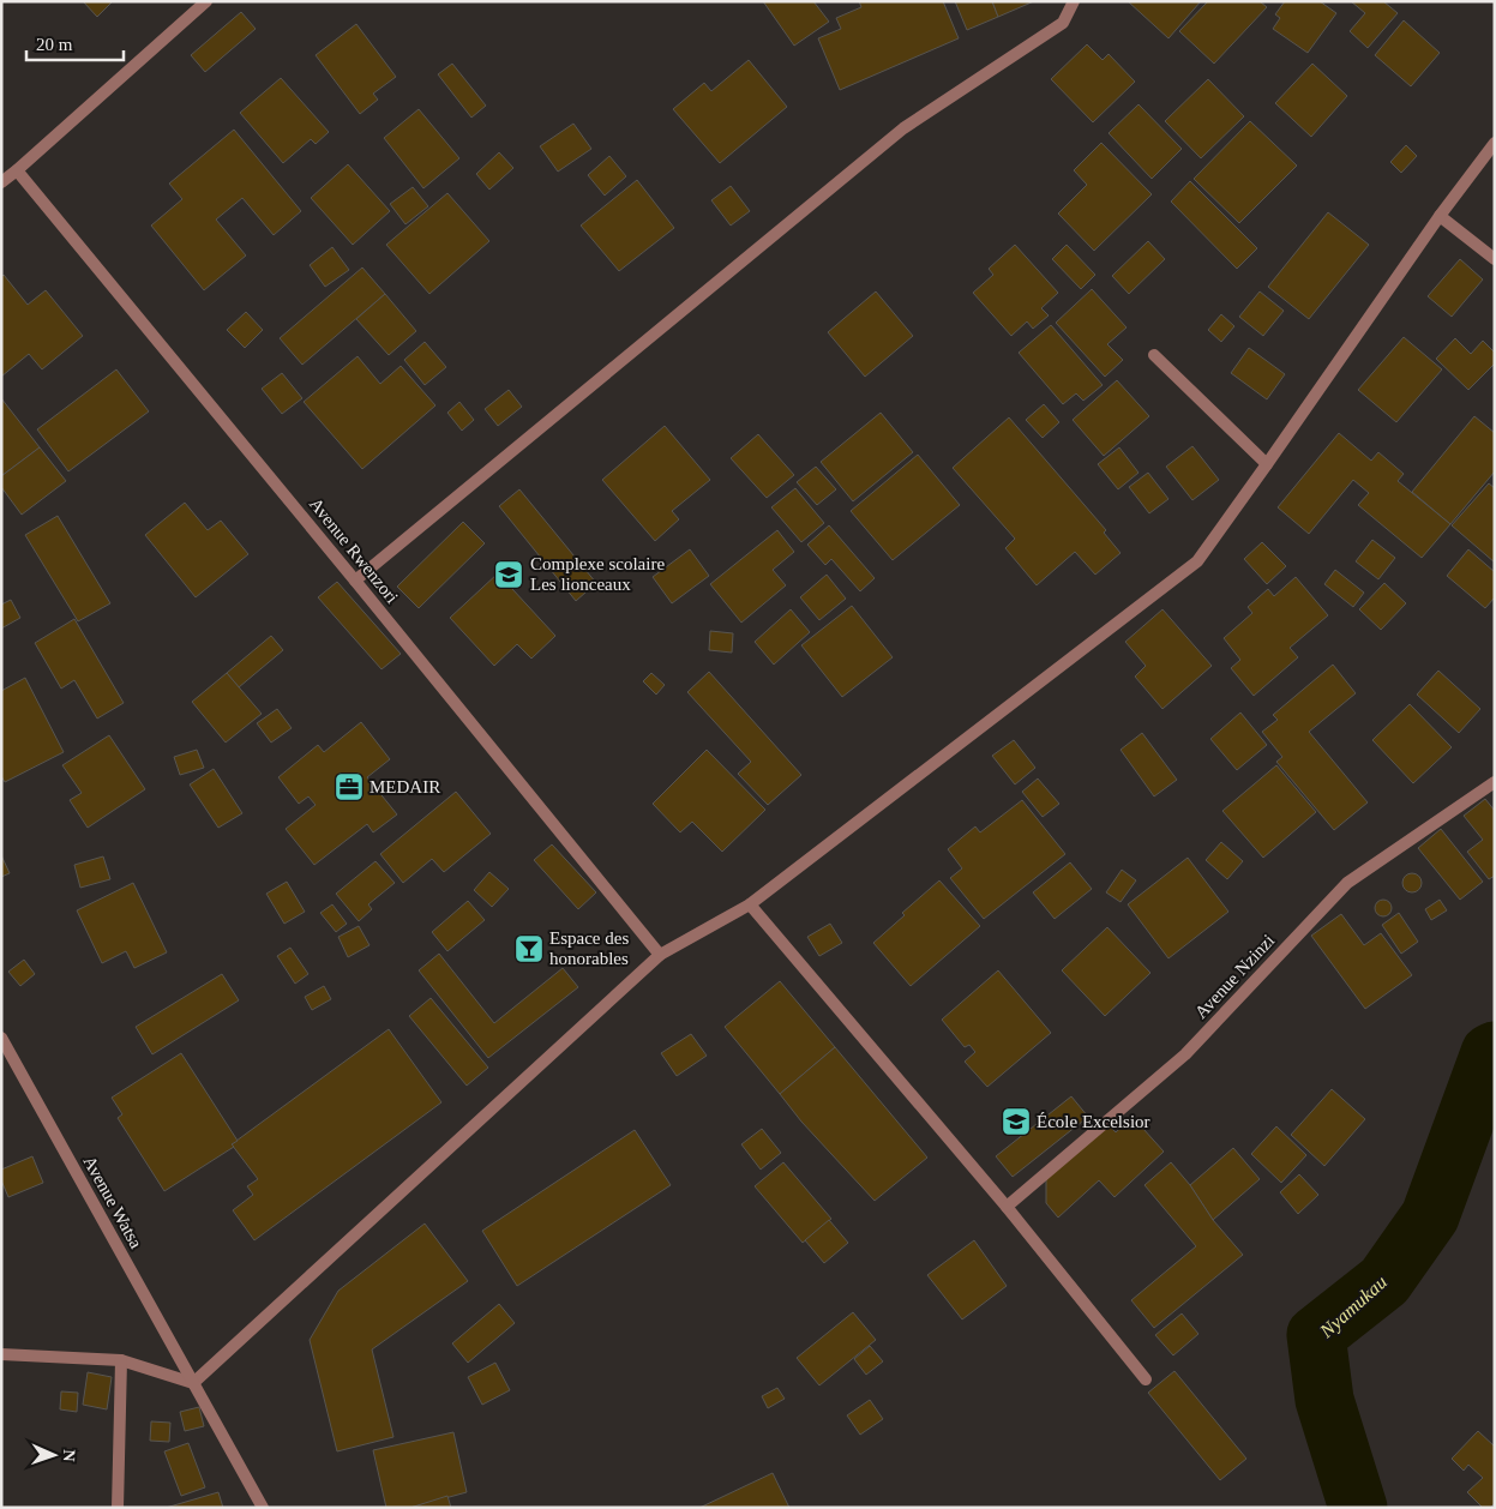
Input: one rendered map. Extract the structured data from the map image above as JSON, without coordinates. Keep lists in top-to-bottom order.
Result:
{
  "streets": {
    "street": ["Avenue Rwenzori", "Avenue Nzinzi", "Avenue Watsa"]
  },
  "water": ["Nyamukau"],
  "places": {
    "school or university": ["Complexe scolaire Les lionceaux", "École Excelsior"],
    "office": ["MEDAIR"],
    "bar": ["Espace des honorables"]
  },
  "scale_bar": "20 m",
  "north": "right"
}
